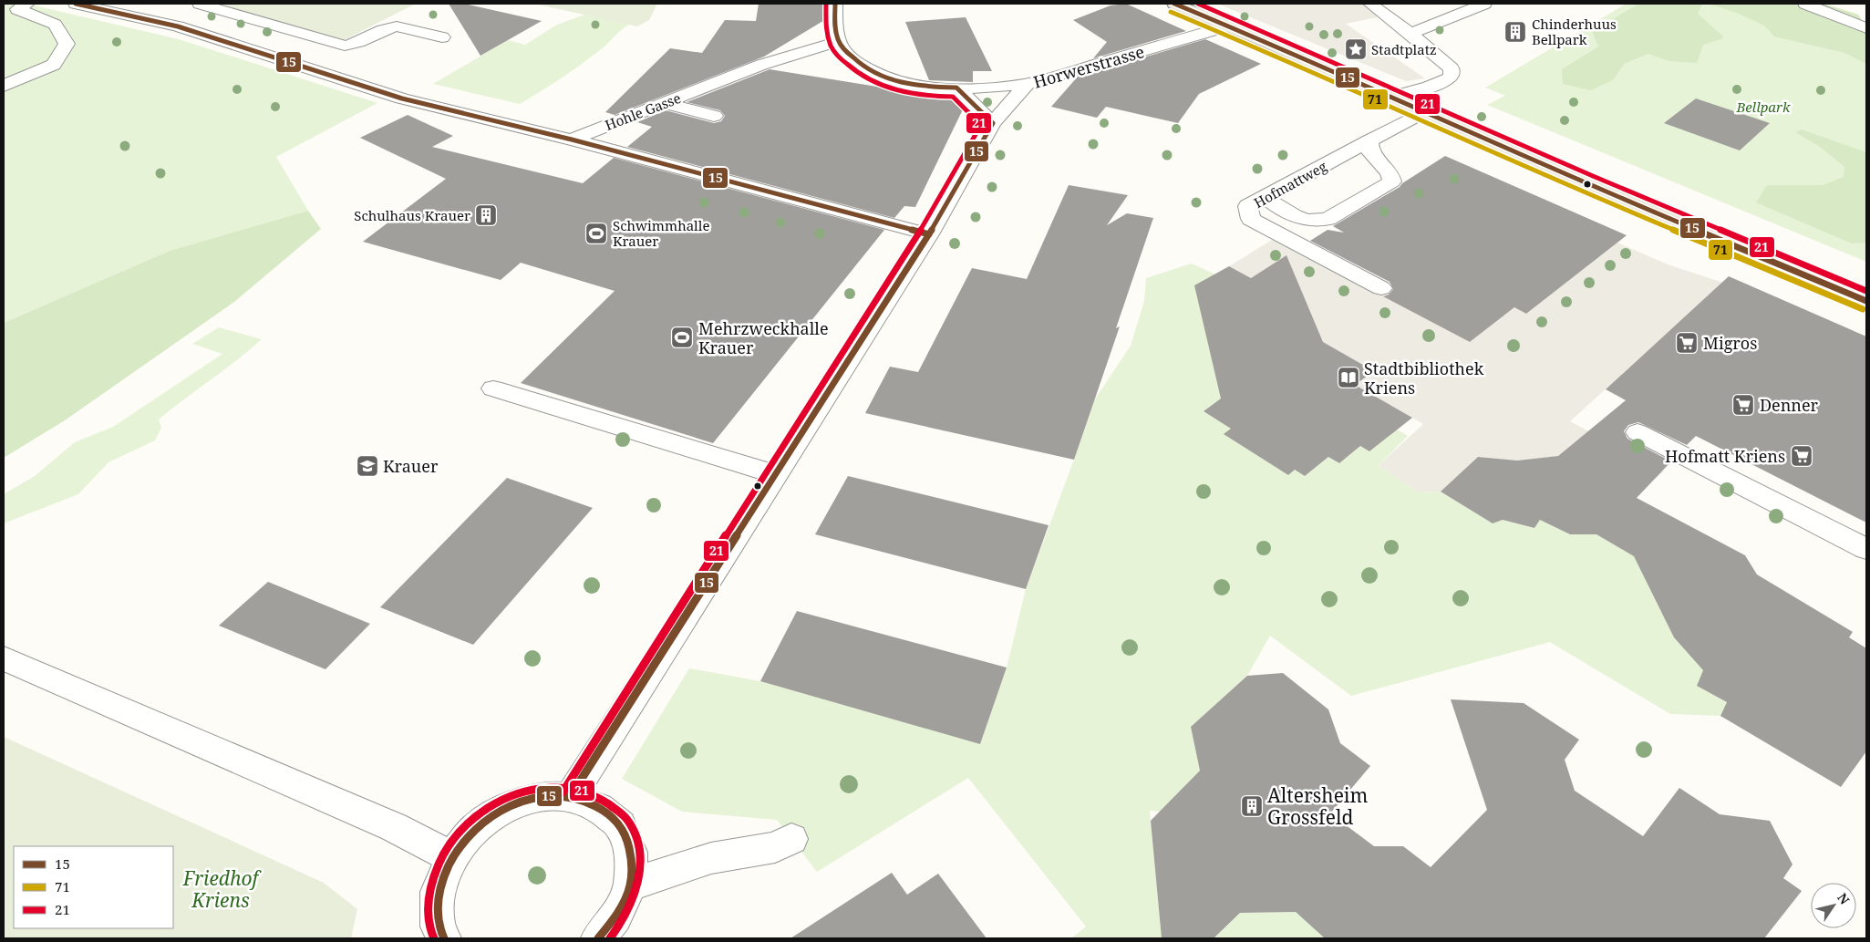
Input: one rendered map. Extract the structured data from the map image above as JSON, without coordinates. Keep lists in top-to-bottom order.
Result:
{
  "streets": {
    "street": ["Horwerstrasse", "Hohle Gasse", "Hofmattweg"]
  },
  "parks": ["Bellpark", "Friedhof Kriens"],
  "places": {
    "building": ["Chinderhuus Bellpark", "Schulhaus Krauer", "Altersheim Grossfeld"],
    "place": ["Stadtplatz"],
    "sports": ["Schwimmhalle Krauer", "Mehrzweckhalle Krauer"],
    "supermarket": ["Migros", "Denner", "Hofmatt Kriens"],
    "library": ["Stadtbibliothek Kriens"],
    "school or university": ["Krauer"]
  },
  "lines": ["transit line 15", "transit line 21", "transit line 71"],
  "legend": ["15", "71", "21"],
  "north": "top right"
}
